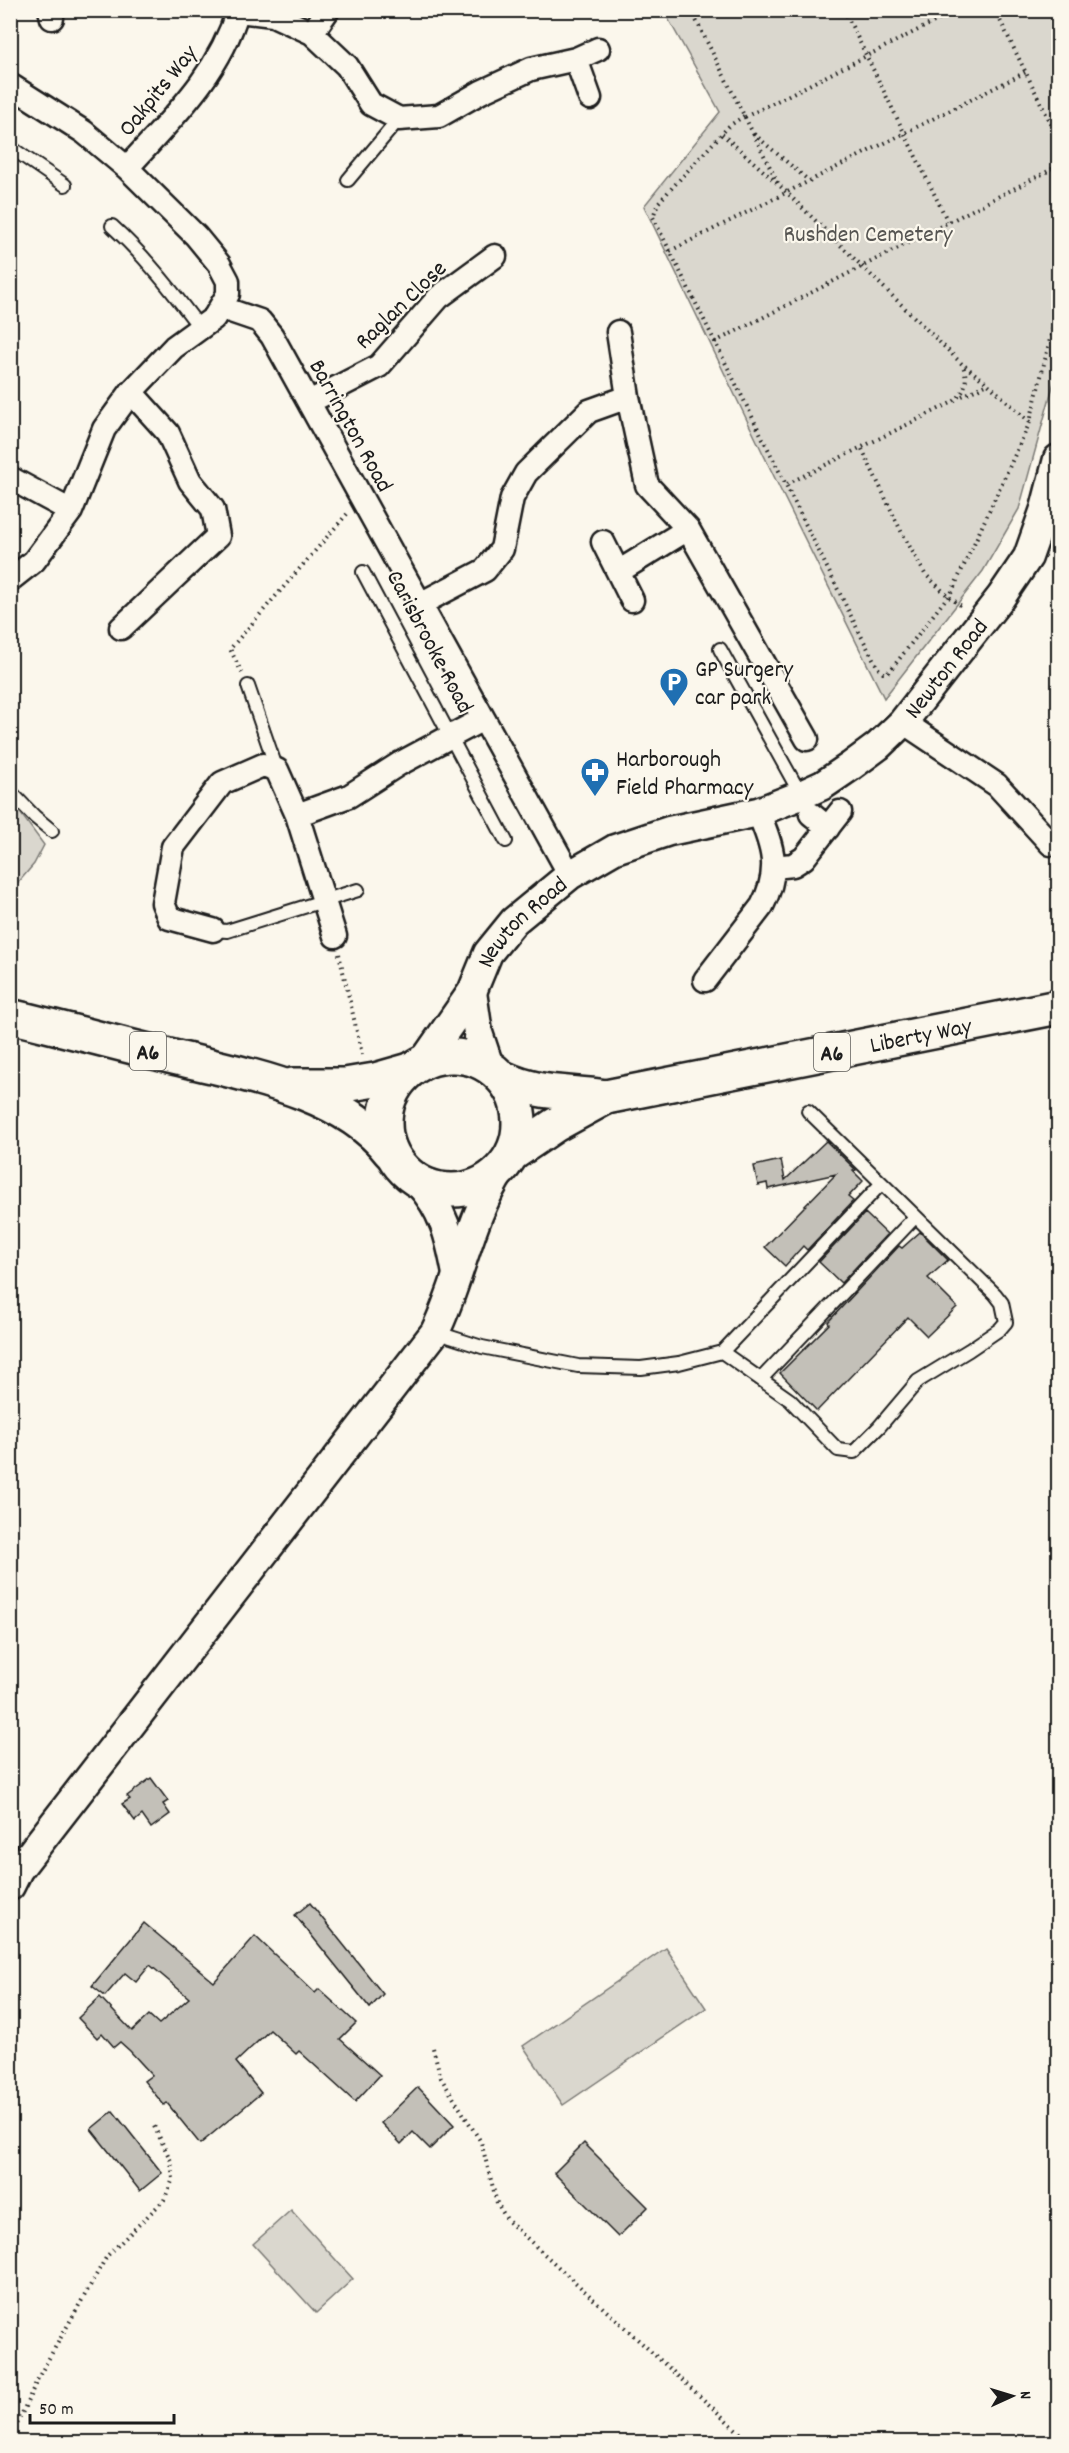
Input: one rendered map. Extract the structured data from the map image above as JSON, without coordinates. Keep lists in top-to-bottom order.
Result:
{
  "streets": {
    "highway": ["Liberty Way", "A6"],
    "street": [
      "Oakpits Way",
      "Raglan Close",
      "Barrington Road",
      "Carisbrooke Road",
      "Newton Road"
    ]
  },
  "crossings": [
    ["Raglan Close", "Barrington Road"],
    ["Barrington Road", "Carisbrooke Road"],
    ["Barrington Road", "Newton Road"],
    ["Newton Road", "Liberty Way"],
    ["Newton Road", "A6"],
    ["Liberty Way", "A6"]
  ],
  "parks": ["Rushden Cemetery"],
  "places": {
    "parking": ["GP Surgery car park"],
    "pharmacy": ["Harborough Field Pharmacy"]
  },
  "scale_bar": "50 m",
  "north": "right"
}
